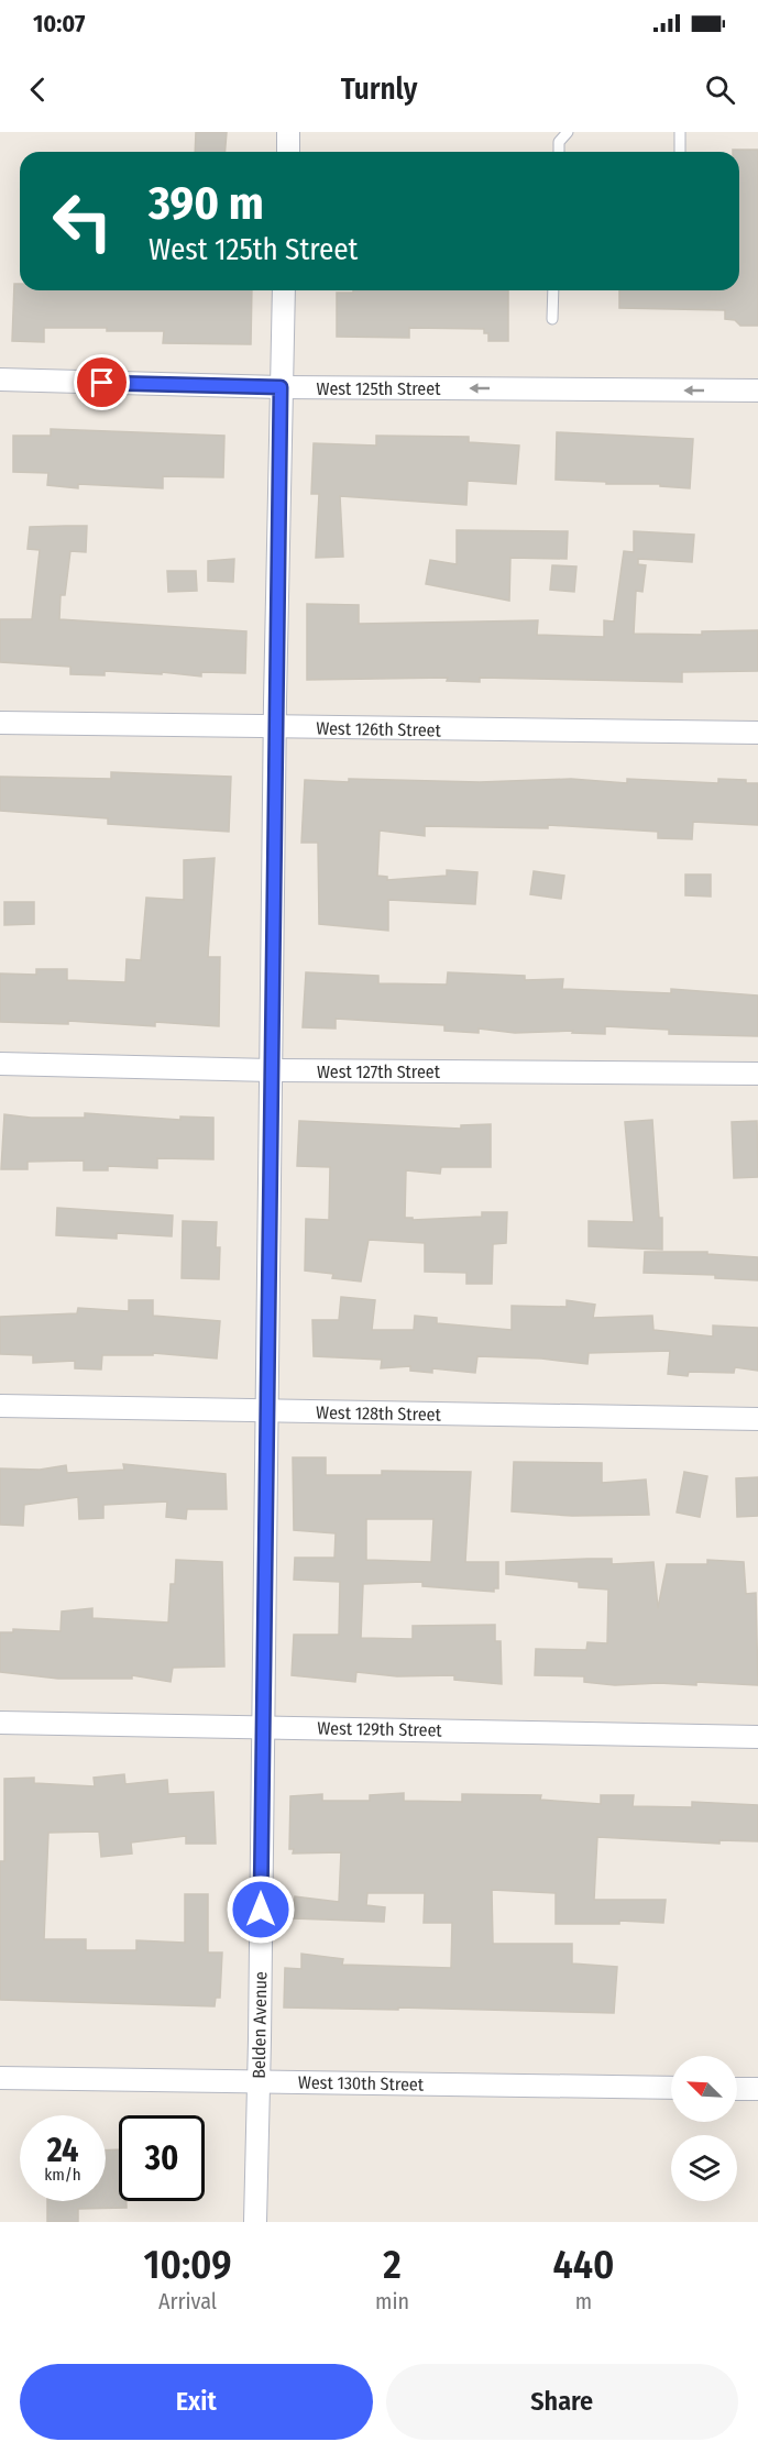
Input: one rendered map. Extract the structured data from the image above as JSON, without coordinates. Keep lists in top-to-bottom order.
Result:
{
  "streets": {
    "street": [
      "West 125th Street",
      "West 126th Street",
      "West 127th Street",
      "West 128th Street",
      "West 129th Street",
      "Belden Avenue",
      "West 130th Street"
    ]
  },
  "crossings": [
    ["West 125th Street", "Belden Avenue"],
    ["West 126th Street", "Belden Avenue"],
    ["West 127th Street", "Belden Avenue"],
    ["West 128th Street", "Belden Avenue"],
    ["West 129th Street", "Belden Avenue"],
    ["Belden Avenue", "West 130th Street"]
  ],
  "one_way": ["West 125th Street"],
  "north": "top left",
  "page": {
    "status": "10:07",
    "header": "Turnly",
    "turn": ["390 m", "West 125th Street"],
    "speed": "24 km/h",
    "limit": "30",
    "eta": [
      "10:09",
      "Arrival",
      "2",
      "min",
      "440",
      "m"
    ],
    "buttons": ["Exit", "Share"]
  }
}
